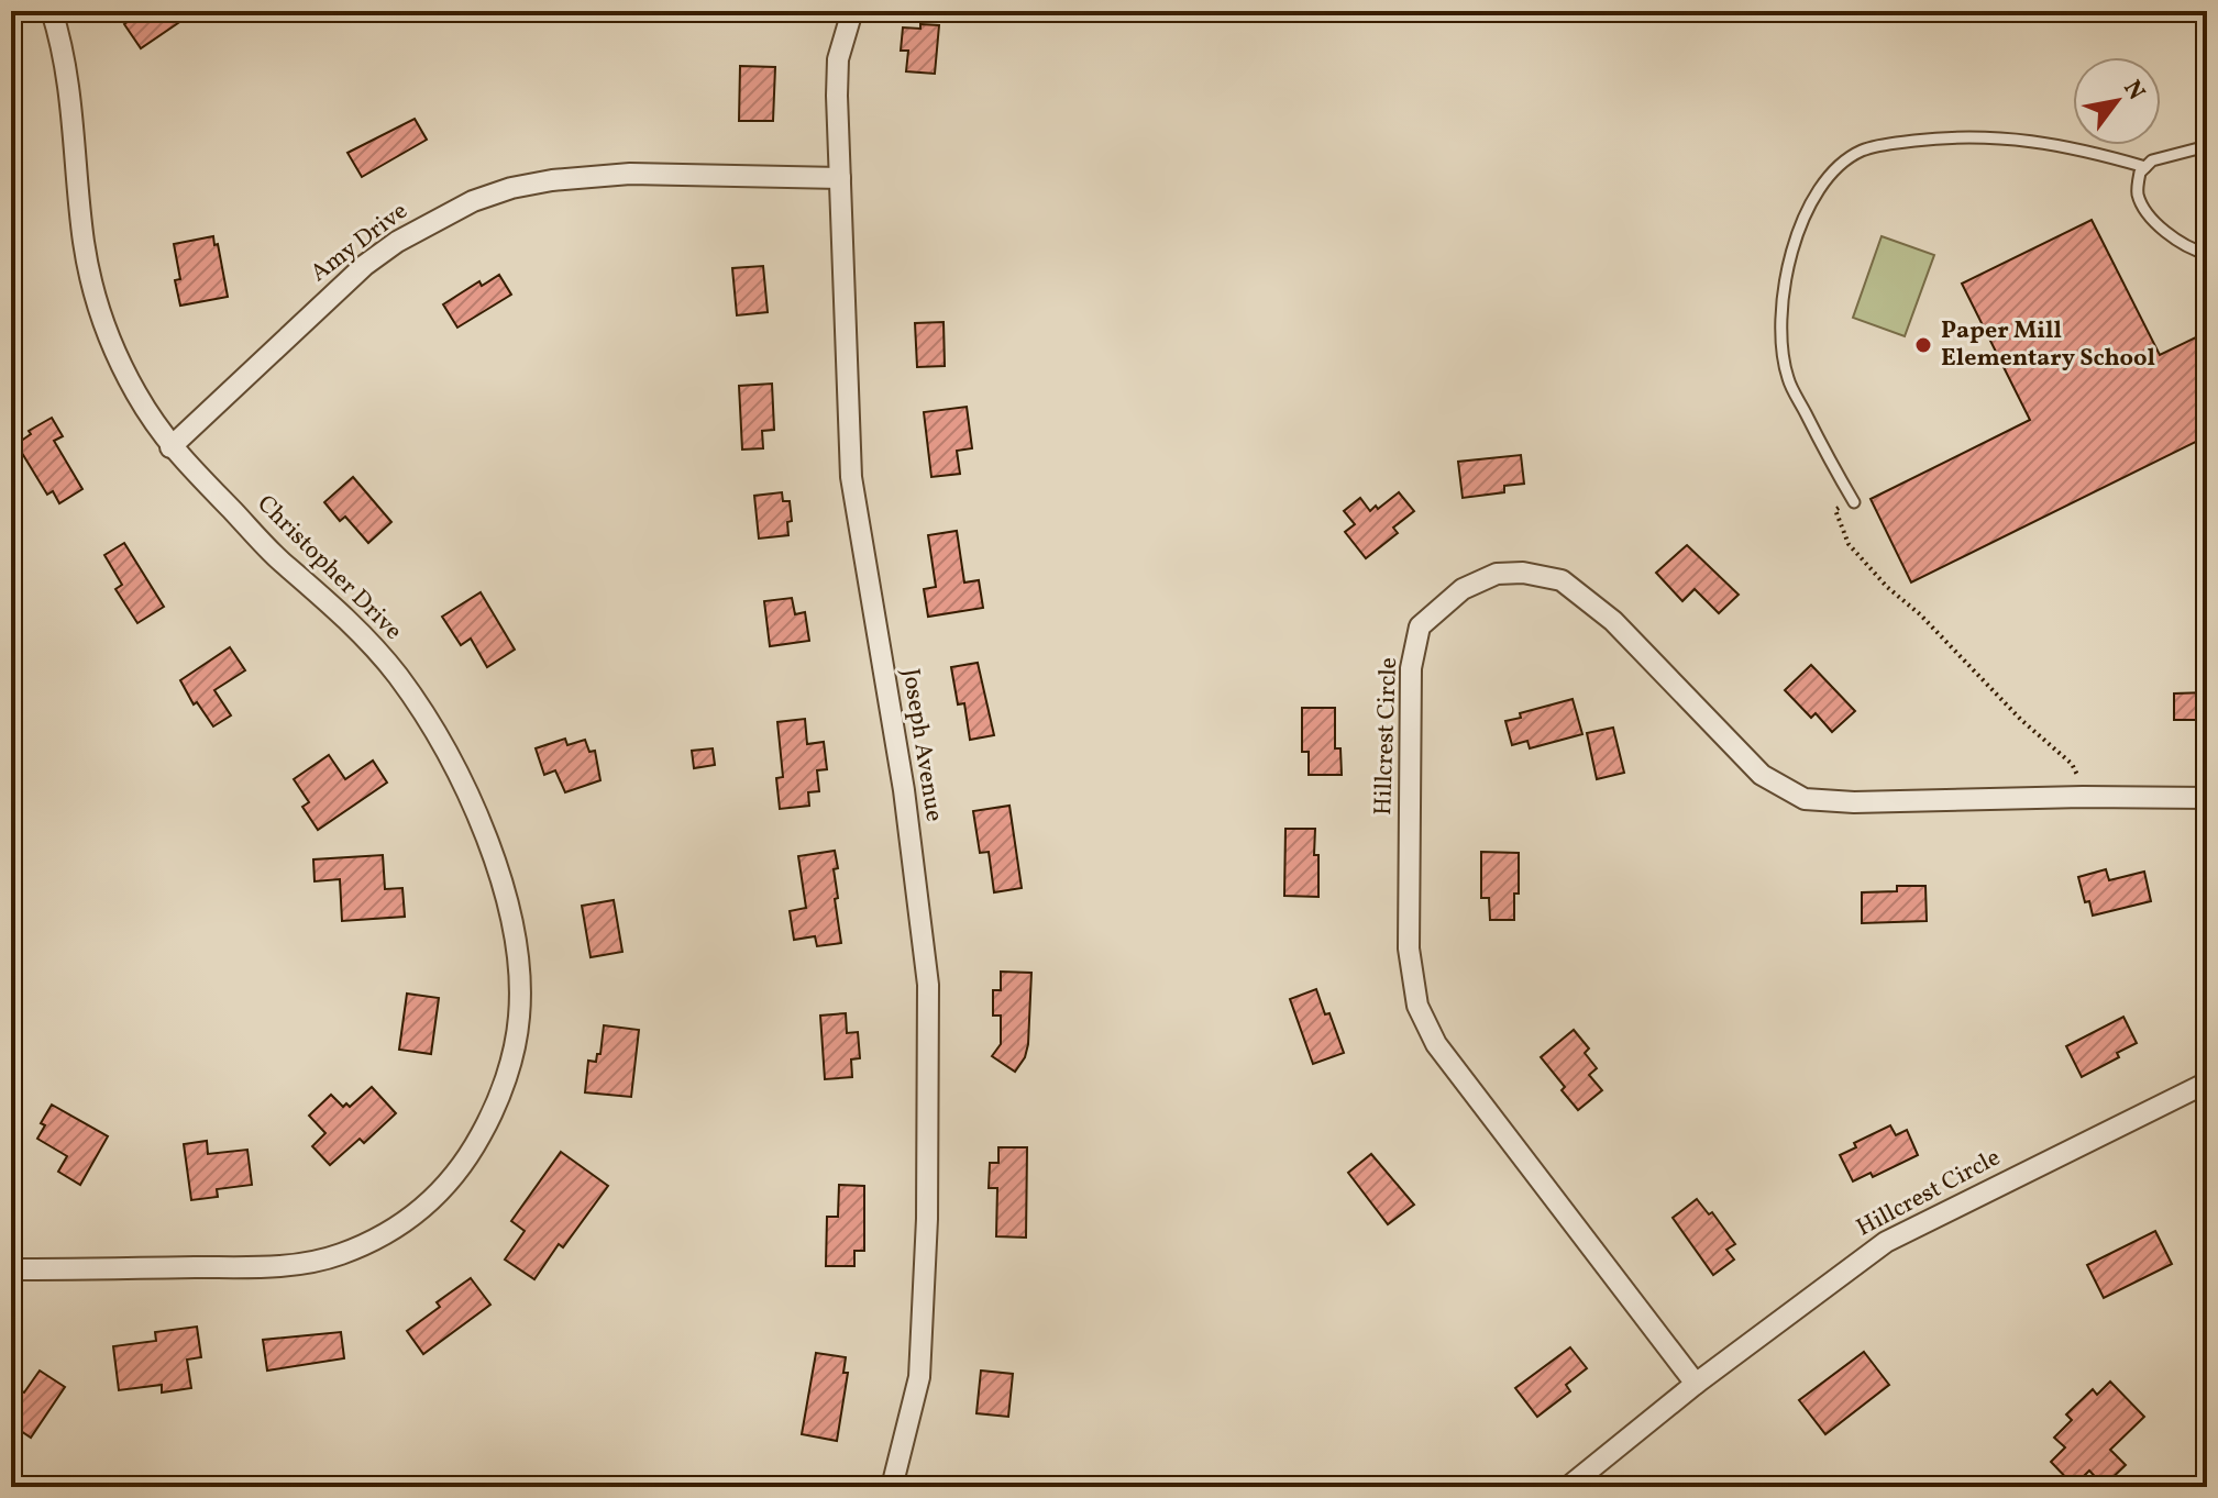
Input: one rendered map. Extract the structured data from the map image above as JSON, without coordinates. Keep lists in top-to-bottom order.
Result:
{
  "streets": {
    "street": [
      "Amy Drive",
      "Christopher Drive",
      "Hillcrest Circle",
      "Joseph Avenue"
    ]
  },
  "crossings": [
    ["Amy Drive", "Christopher Drive"],
    ["Amy Drive", "Joseph Avenue"]
  ],
  "places": ["Paper Mill Elementary School"],
  "north": "top right"
}
